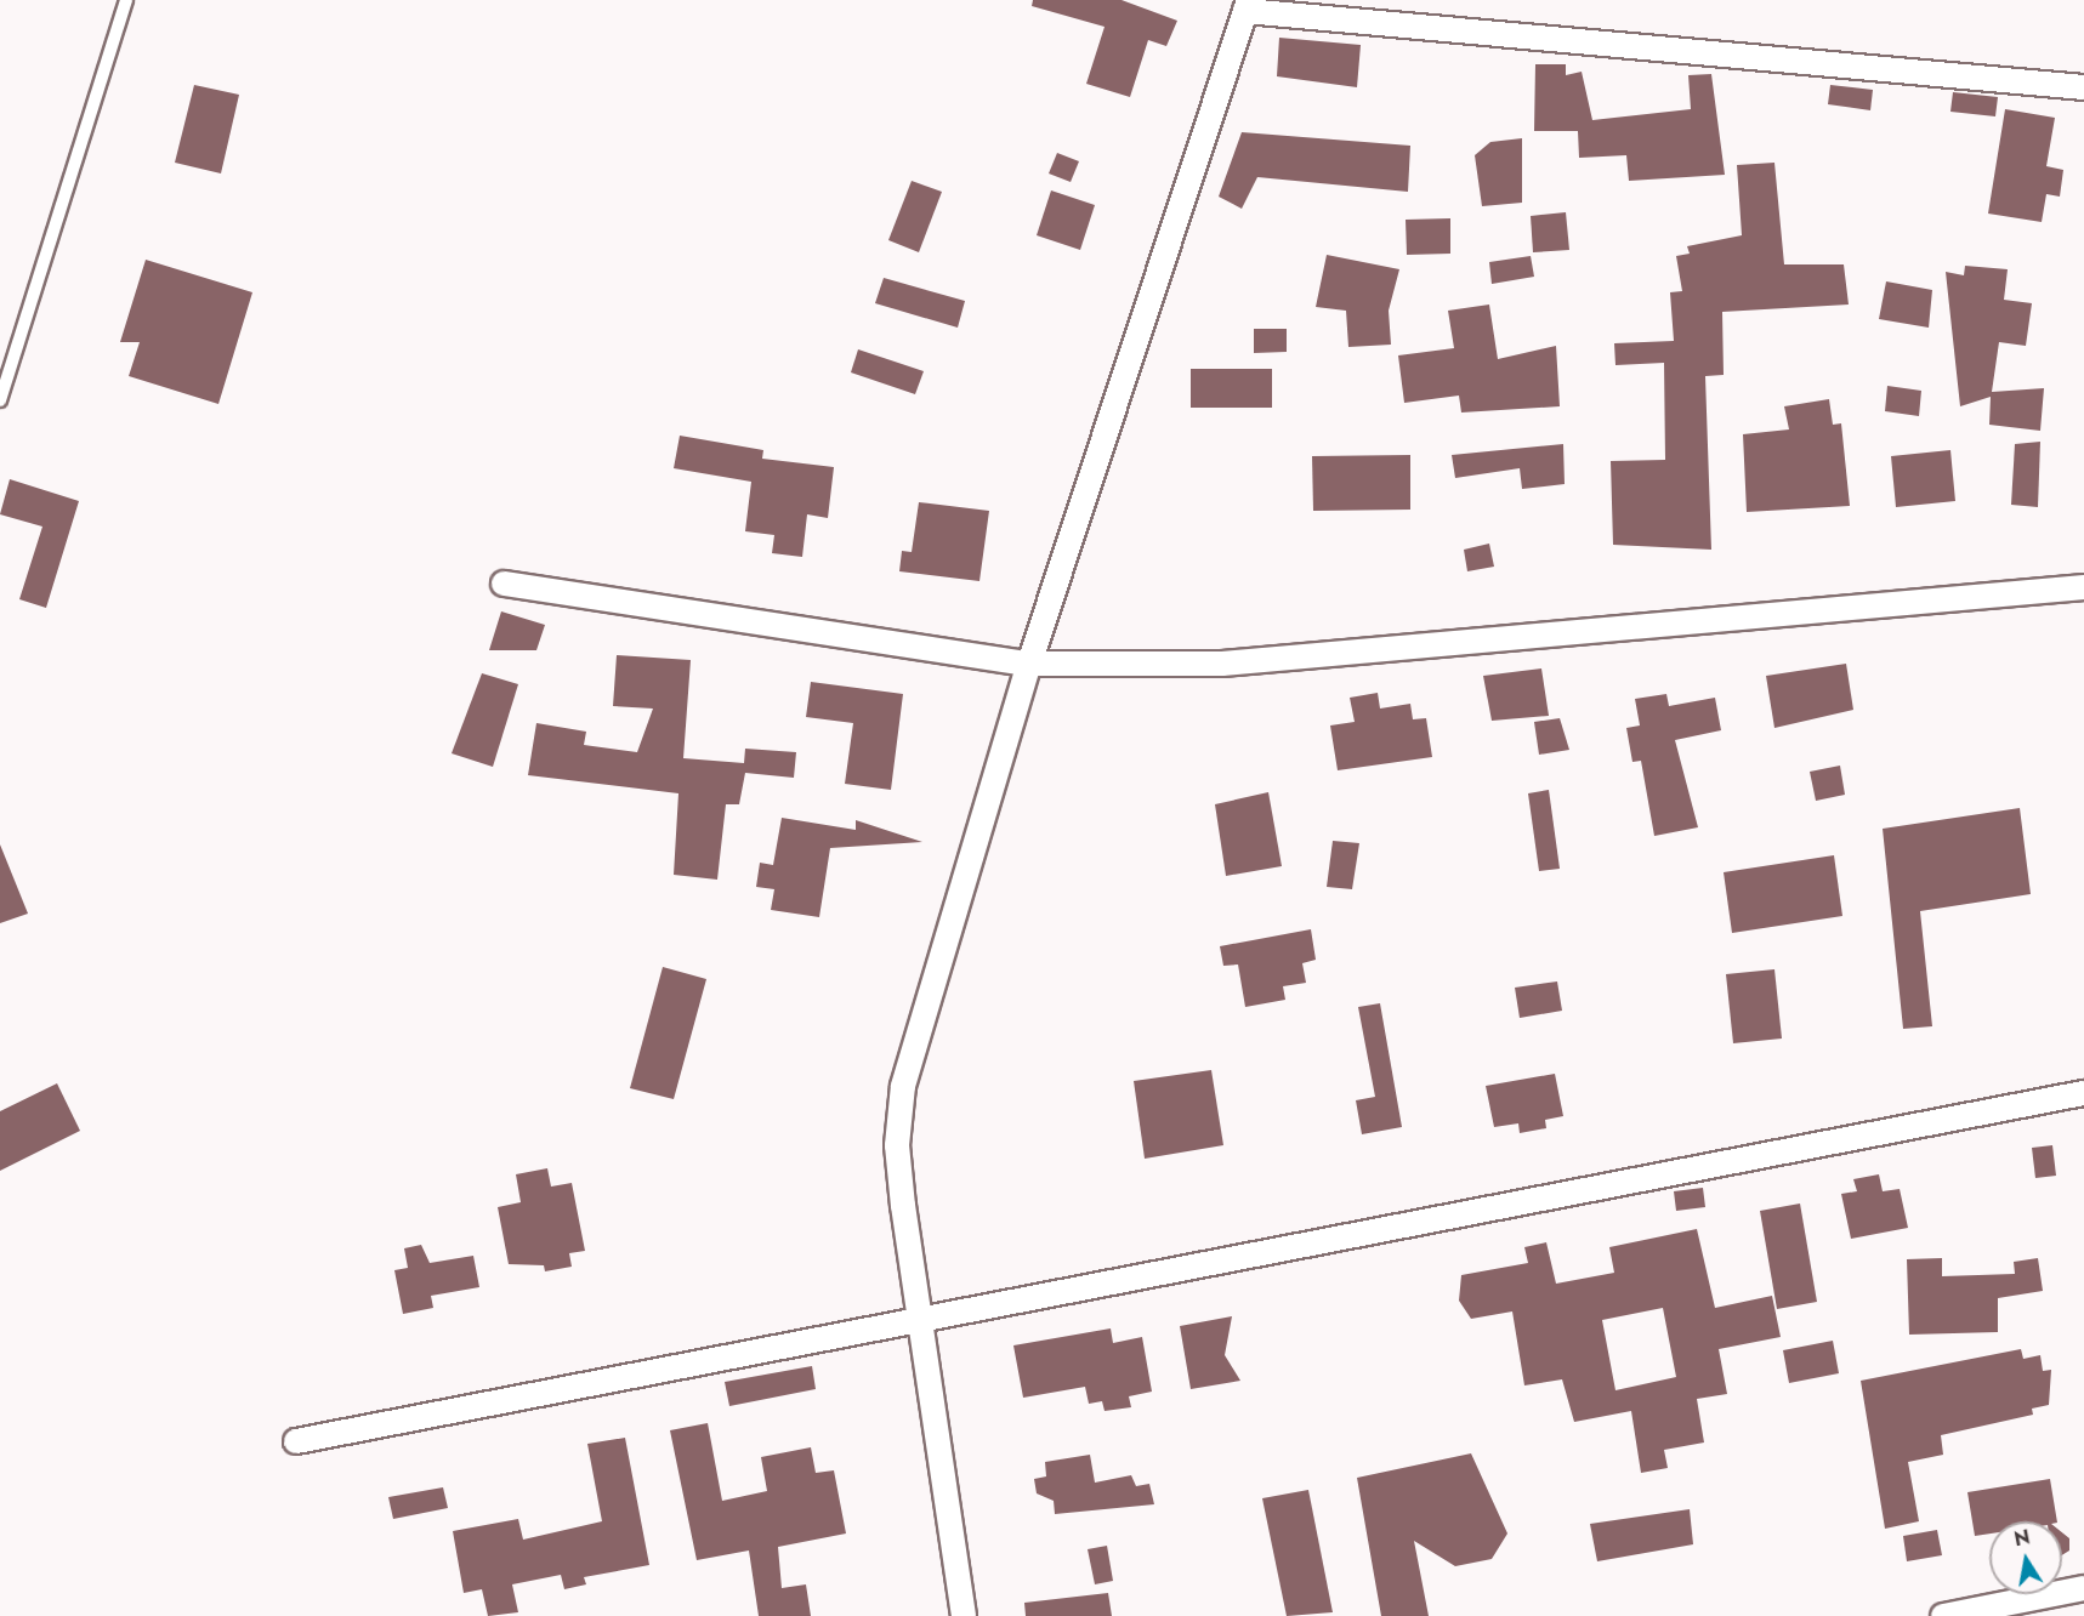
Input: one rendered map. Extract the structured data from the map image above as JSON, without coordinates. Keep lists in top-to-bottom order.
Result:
{
  "north": "top"
}
